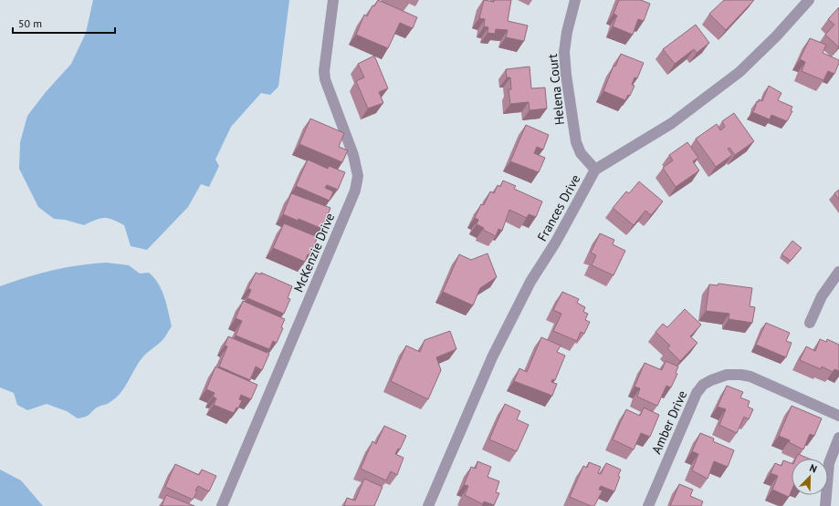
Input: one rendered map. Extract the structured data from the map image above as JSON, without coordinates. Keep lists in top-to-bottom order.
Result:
{
  "streets": {
    "street": [
      "Helena Court",
      "Frances Drive",
      "McKenzie Drive",
      "Amber Drive"
    ]
  },
  "crossings": [
    ["Helena Court", "Frances Drive"]
  ],
  "scale_bar": "50 m",
  "north": "top right"
}
